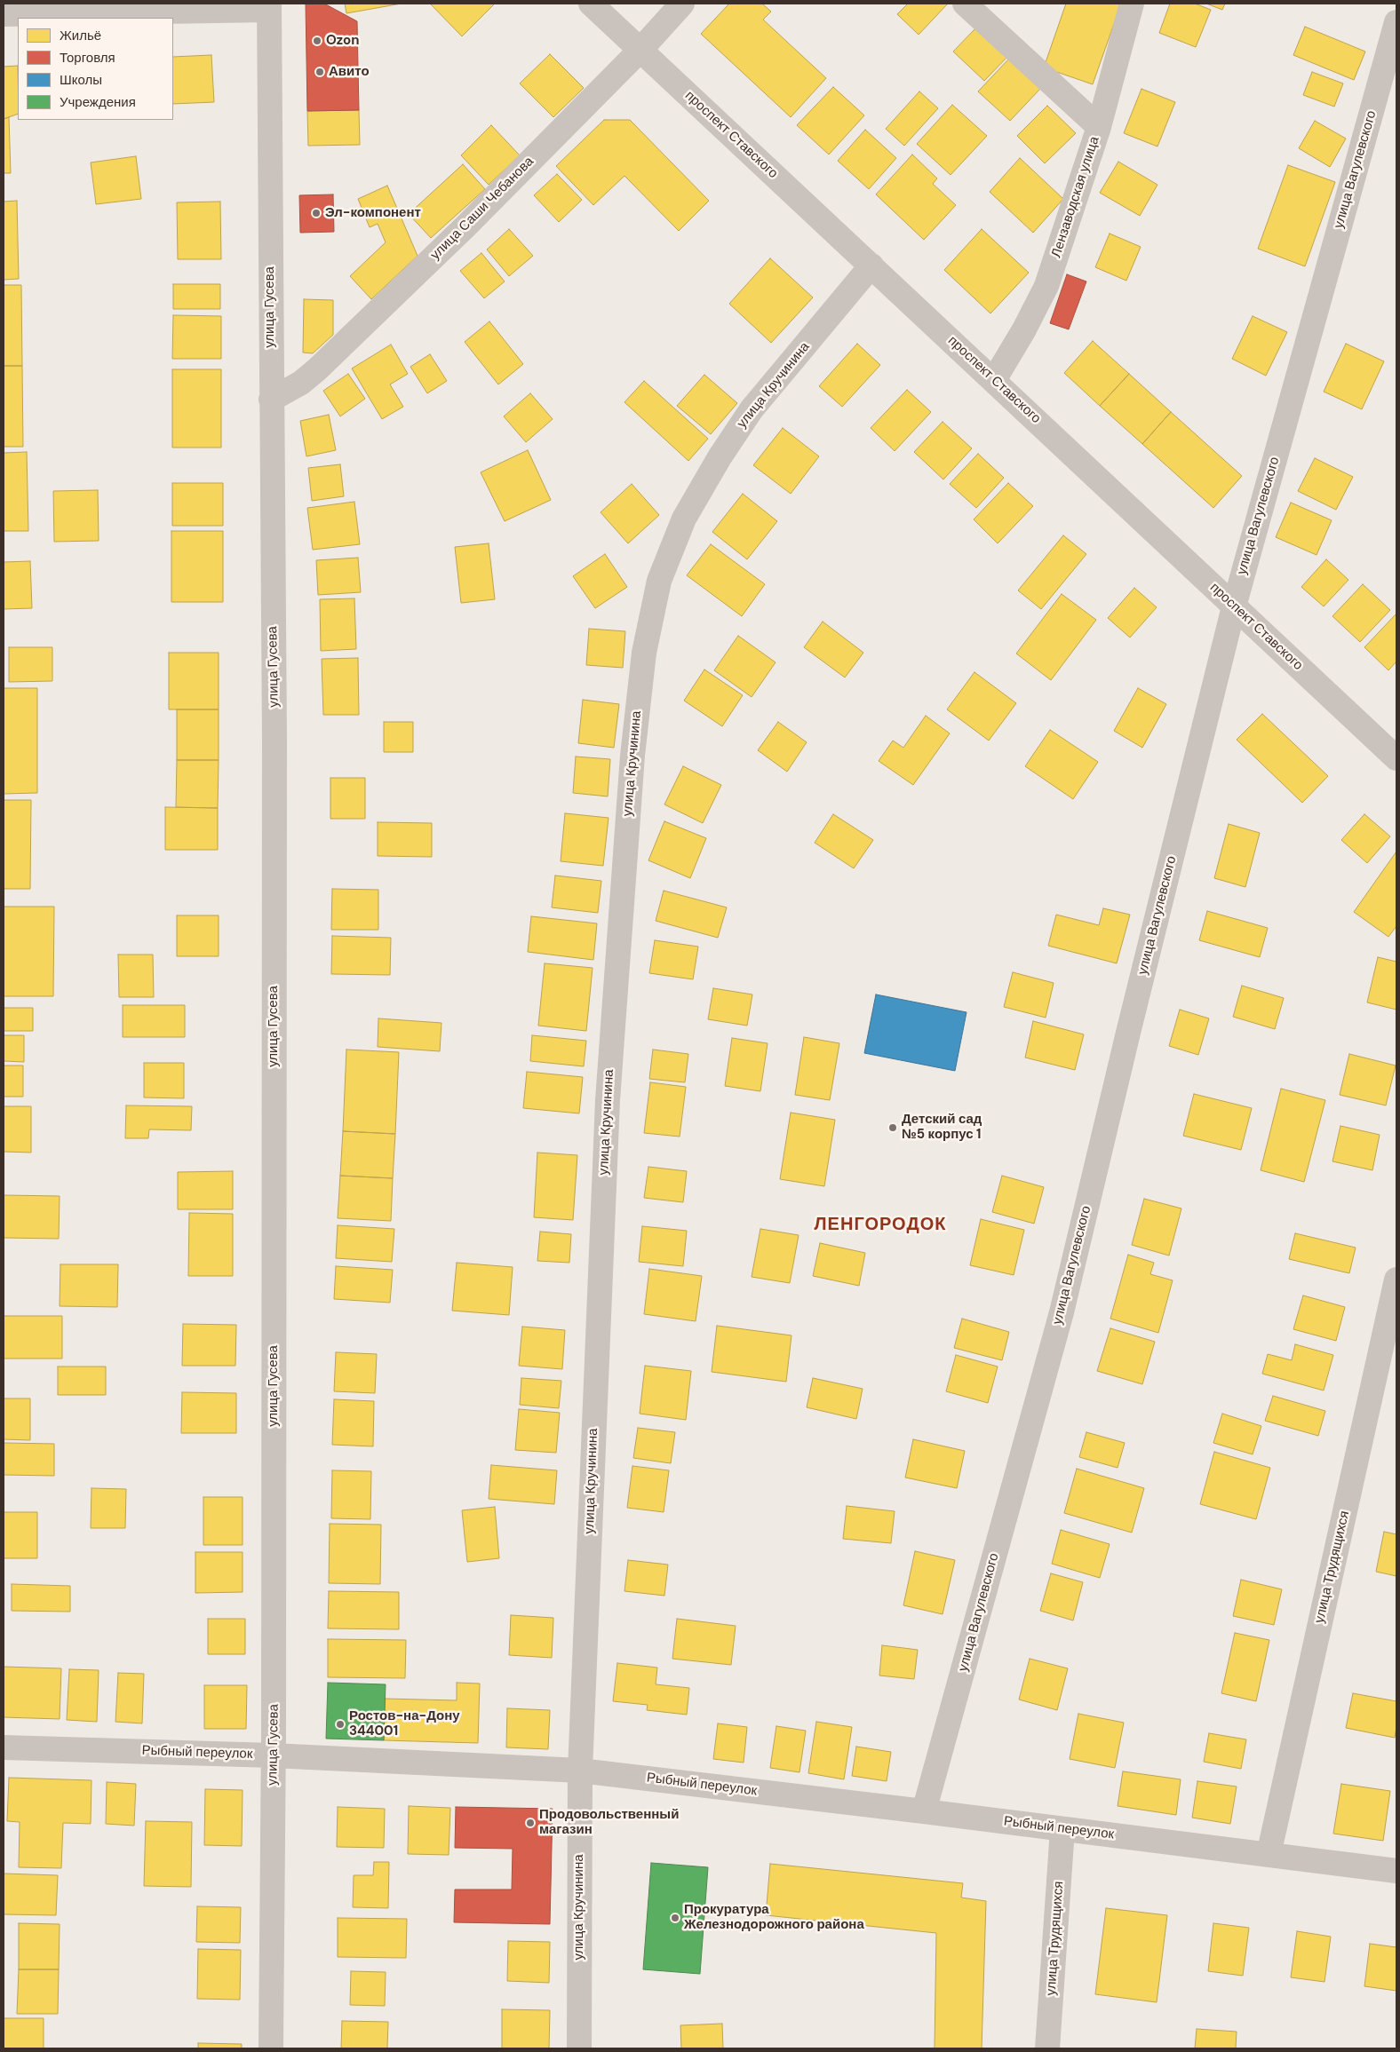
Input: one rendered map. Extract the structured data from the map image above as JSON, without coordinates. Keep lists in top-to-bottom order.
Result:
{
  "streets": {
    "street": [
      "проспект Ставского",
      "улица Вагулевского",
      "Лензаводская улица",
      "улица Саши Чебанова",
      "улица Гусева",
      "улица Кручинина",
      "улица Трудящихся",
      "Рыбный переулок"
    ]
  },
  "crossings": [
    ["проспект Ставского", "улица Вагулевского"],
    ["проспект Ставского", "Лензаводская улица"],
    ["проспект Ставского", "улица Саши Чебанова"],
    ["проспект Ставского", "улица Кручинина"],
    ["улица Вагулевского", "Рыбный переулок"],
    ["улица Саши Чебанова", "улица Гусева"],
    ["улица Гусева", "Рыбный переулок"],
    ["улица Кручинина", "Рыбный переулок"],
    ["улица Трудящихся", "Рыбный переулок"]
  ],
  "districts": ["ЛЕНГОРОДОК"],
  "places": [
    "Ozon",
    "Авито",
    "Эл-компонент",
    "Детский сад №5 корпус 1",
    "Ростов-на-Дону 344001",
    "Продовольственный магазин",
    "Прокуратура Железнодорожного района"
  ],
  "legend": [
    "Жильё",
    "Торговля",
    "Школы",
    "Учреждения"
  ]
}
